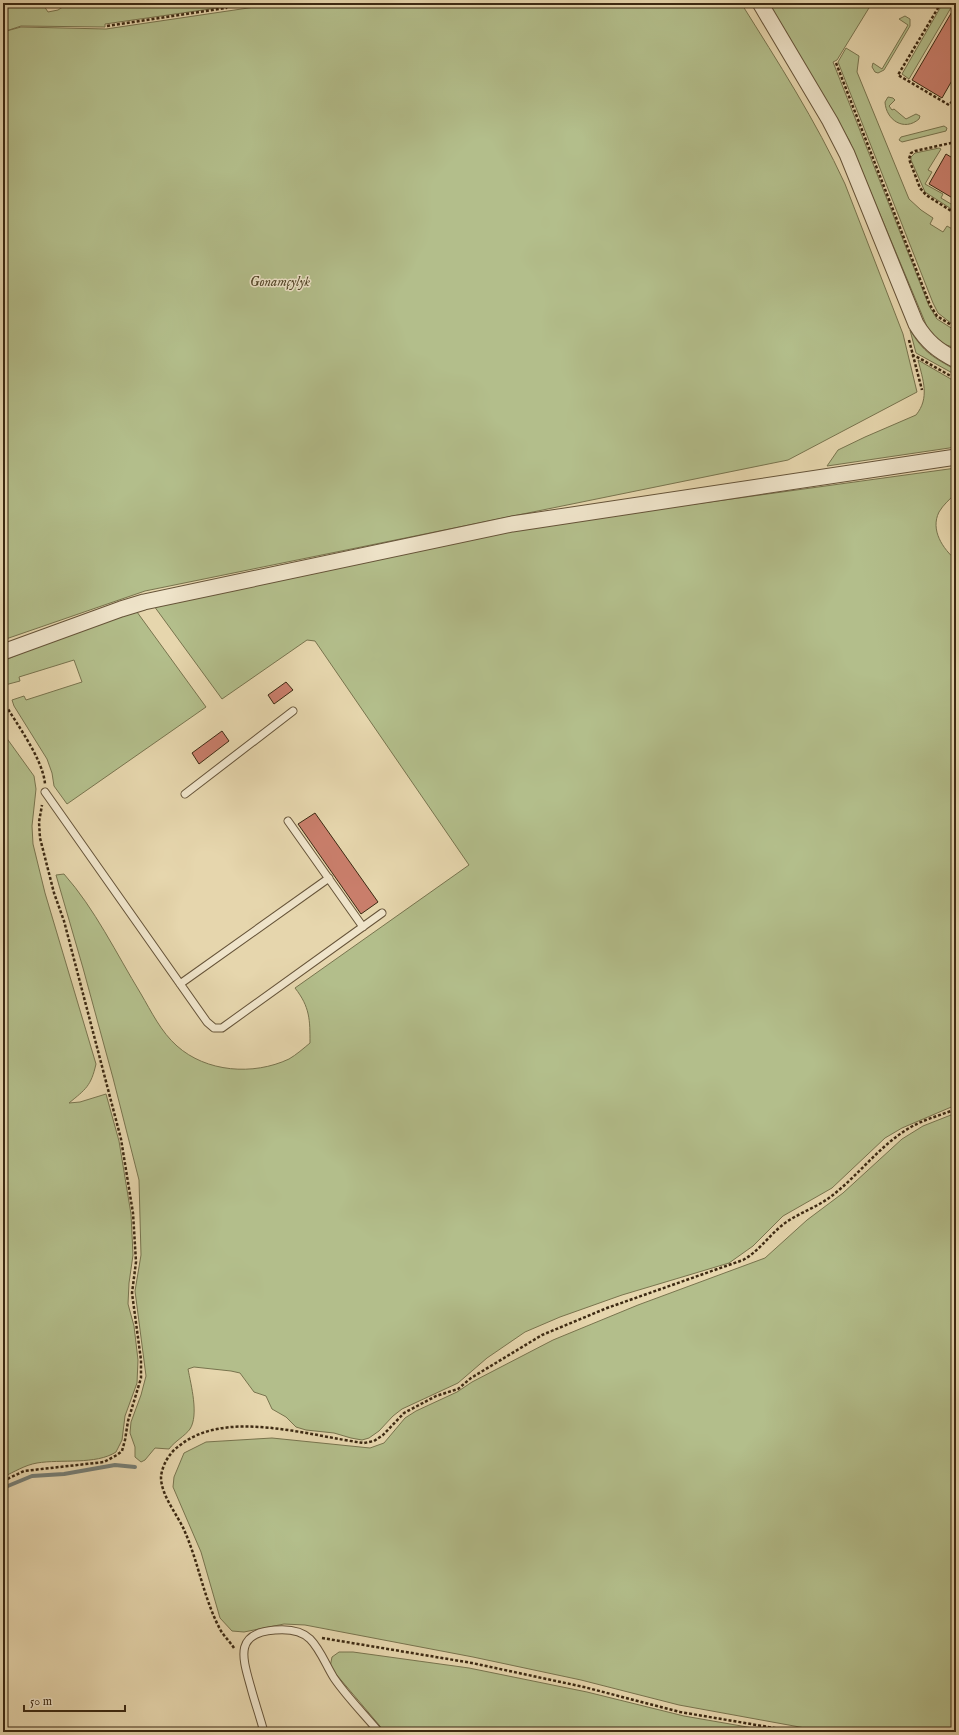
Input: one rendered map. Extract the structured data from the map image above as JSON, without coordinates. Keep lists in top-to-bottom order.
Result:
{
  "parks": ["Gonamçylyk"],
  "scale_bar": "50 m"
}
